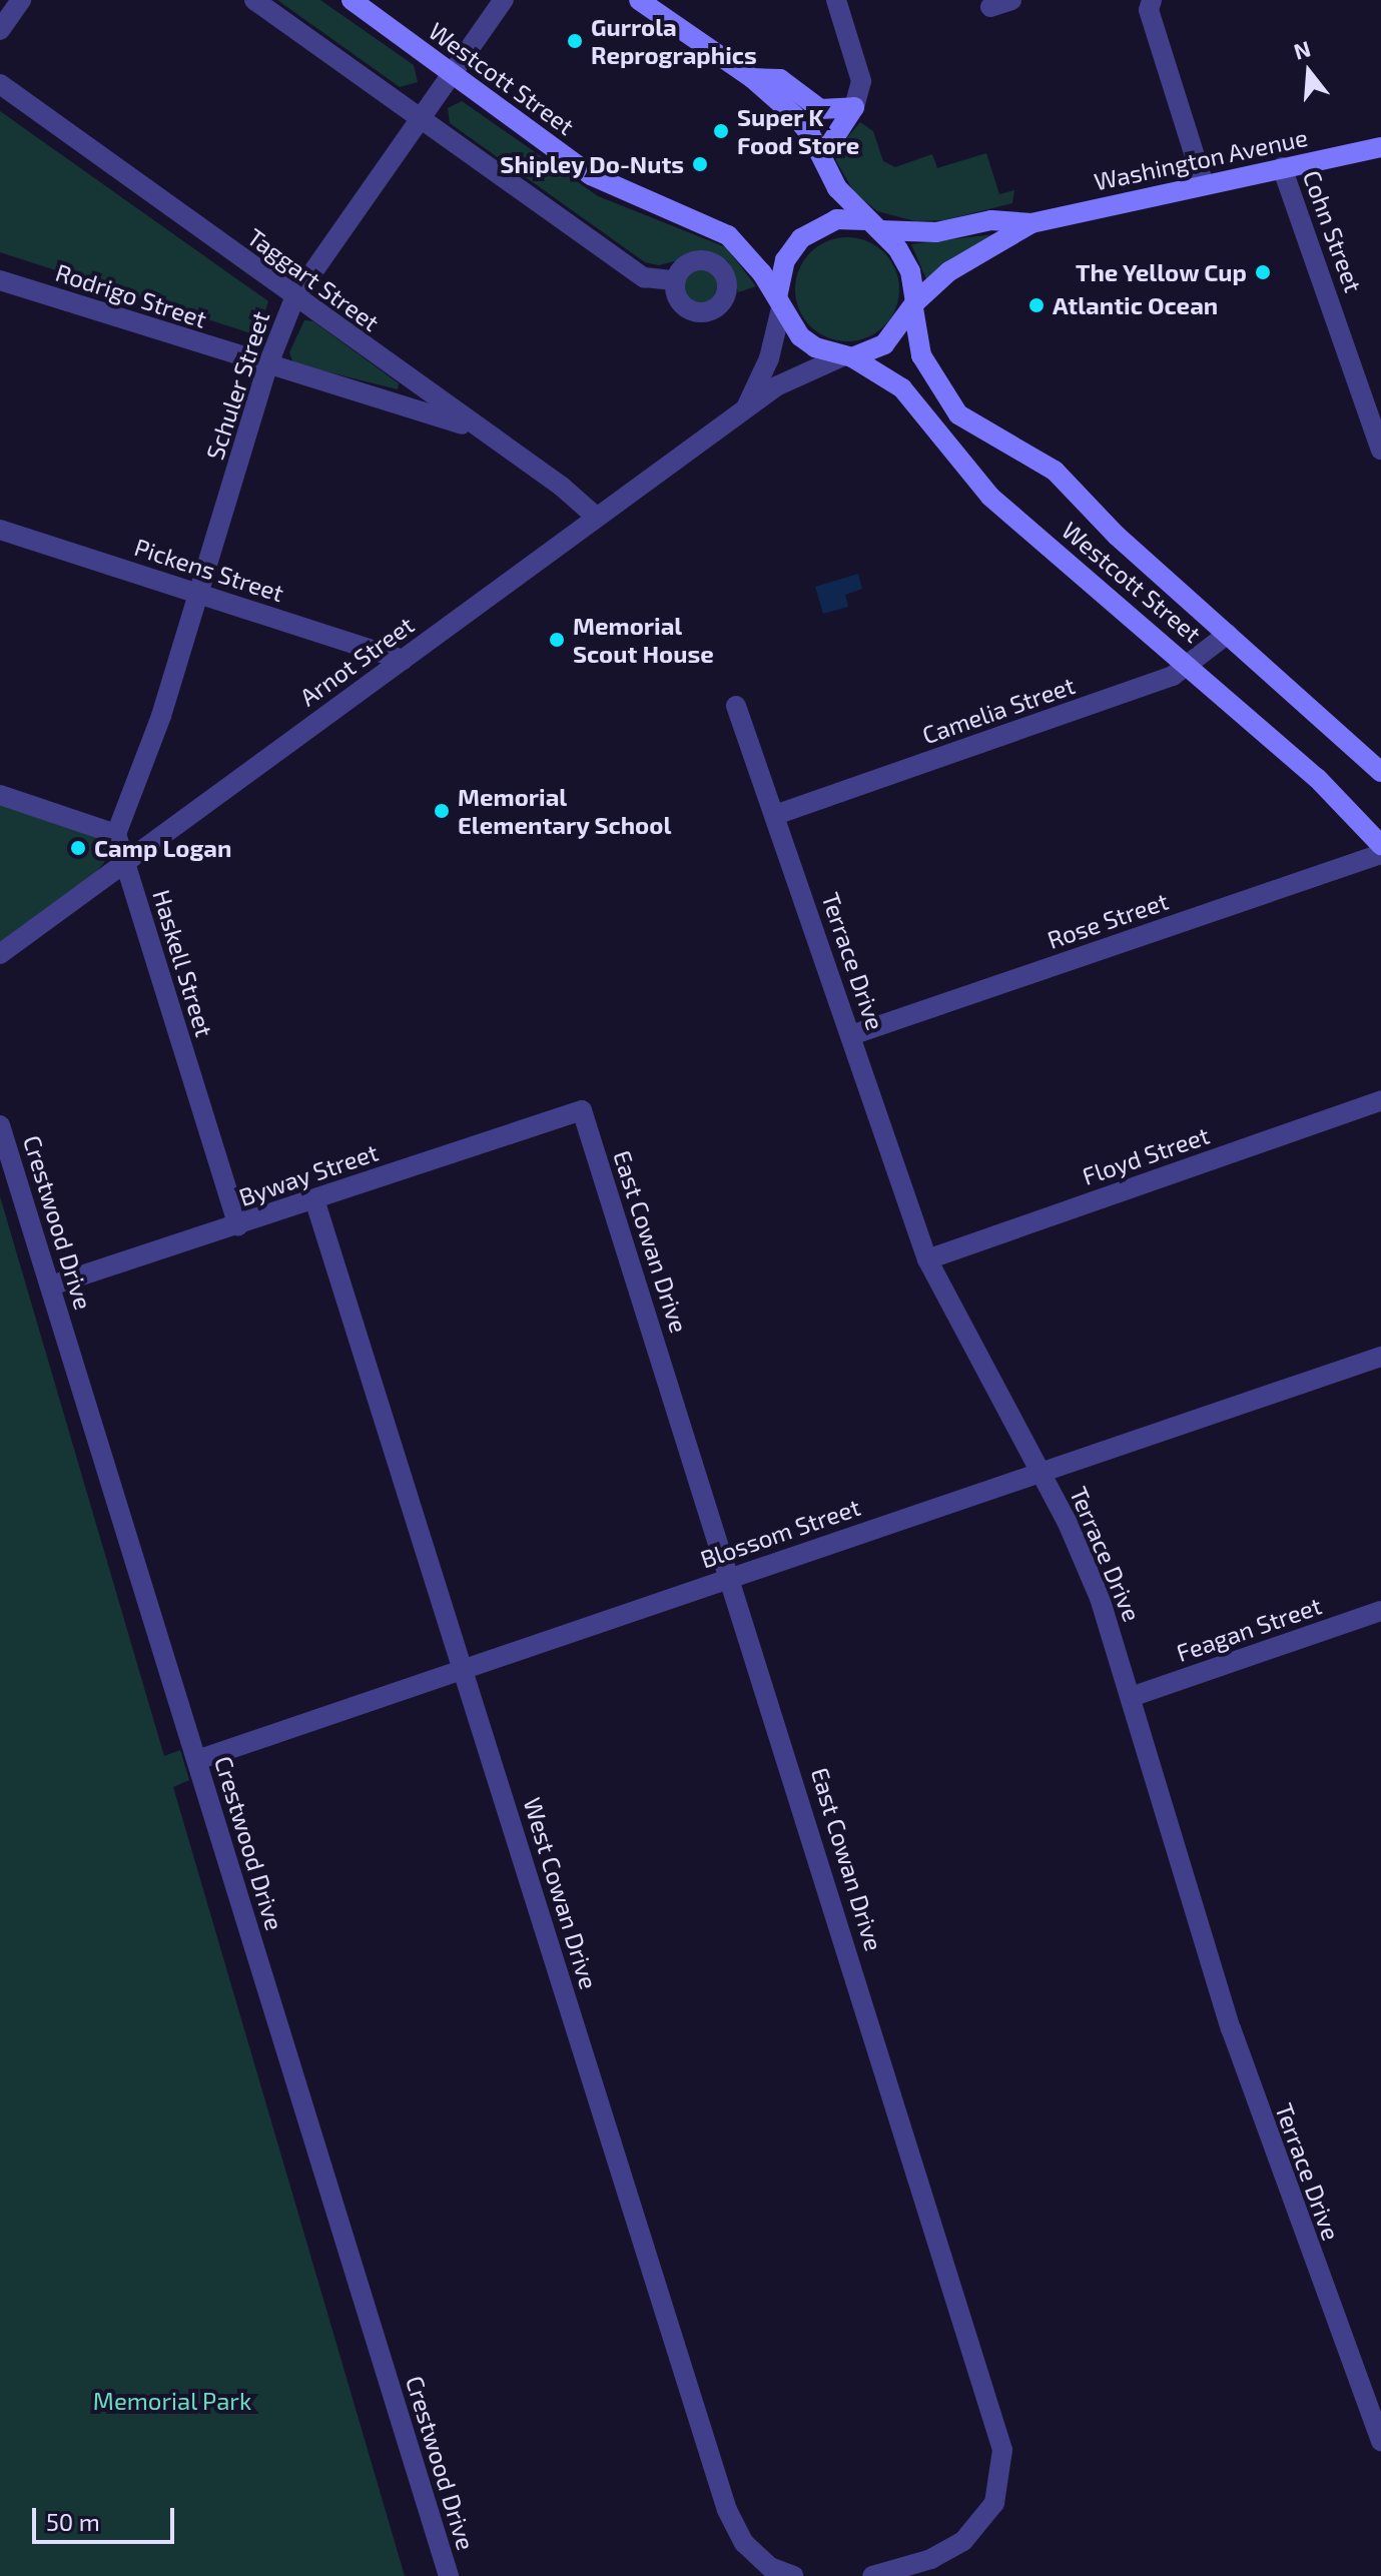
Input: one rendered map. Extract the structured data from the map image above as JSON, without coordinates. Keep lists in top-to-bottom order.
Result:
{
  "streets": {
    "main road": ["Westcott Street", "Washington Avenue"],
    "street": [
      "Cohn Street",
      "Taggart Street",
      "Rodrigo Street",
      "Schuler Street",
      "Pickens Street",
      "Arnot Street",
      "Camelia Street",
      "Rose Street",
      "Terrace Drive",
      "Haskell Street",
      "Floyd Street",
      "Byway Street",
      "Crestwood Drive",
      "East Cowan Drive",
      "Blossom Street",
      "Feagan Street",
      "West Cowan Drive"
    ]
  },
  "crossings": [
    ["Westcott Street", "Washington Avenue"],
    ["Westcott Street", "Schuler Street"],
    ["Westcott Street", "Arnot Street"],
    ["Westcott Street", "Camelia Street"],
    ["Washington Avenue", "Cohn Street"],
    ["Washington Avenue", "Arnot Street"],
    ["Taggart Street", "Rodrigo Street"],
    ["Taggart Street", "Schuler Street"],
    ["Taggart Street", "Arnot Street"],
    ["Rodrigo Street", "Schuler Street"],
    ["Schuler Street", "Pickens Street"],
    ["Schuler Street", "Haskell Street"],
    ["Pickens Street", "Arnot Street"],
    ["Arnot Street", "Haskell Street"],
    ["Camelia Street", "Terrace Drive"],
    ["Rose Street", "Terrace Drive"],
    ["Terrace Drive", "Floyd Street"],
    ["Terrace Drive", "Blossom Street"],
    ["Terrace Drive", "Feagan Street"],
    ["Haskell Street", "Byway Street"],
    ["Byway Street", "Crestwood Drive"],
    ["Byway Street", "East Cowan Drive"],
    ["Byway Street", "West Cowan Drive"],
    ["Crestwood Drive", "Blossom Street"],
    ["East Cowan Drive", "Blossom Street"],
    ["Blossom Street", "West Cowan Drive"]
  ],
  "parks": ["Memorial Park"],
  "places": [
    "Gurrola Reprographics",
    "Super K Food Store",
    "Shipley Do-Nuts",
    "The Yellow Cup",
    "Atlantic Ocean",
    "Memorial Scout House",
    "Memorial Elementary School",
    "Camp Logan"
  ],
  "scale_bar": "50 m",
  "north": "top"
}
